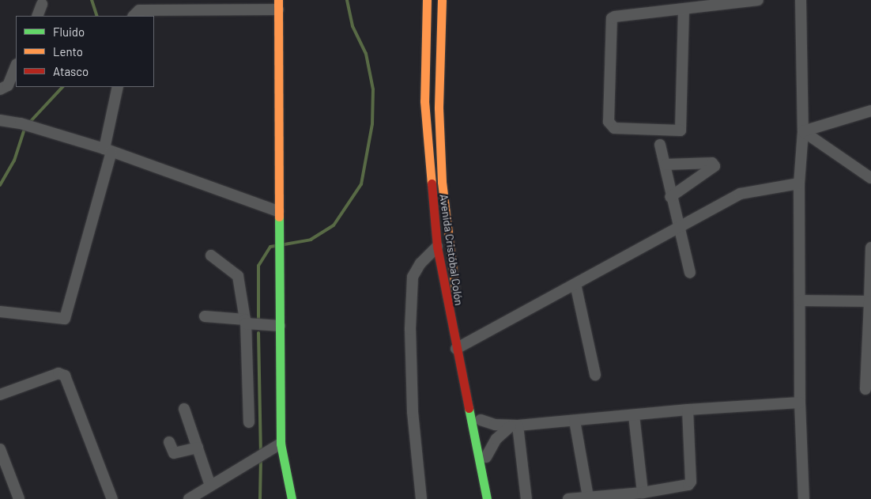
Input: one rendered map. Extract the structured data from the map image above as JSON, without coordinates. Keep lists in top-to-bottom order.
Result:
{
  "streets": {
    "street": ["Avenida Cristóbal Colón"]
  },
  "legend": ["Fluido", "Lento", "Atasco"]
}
